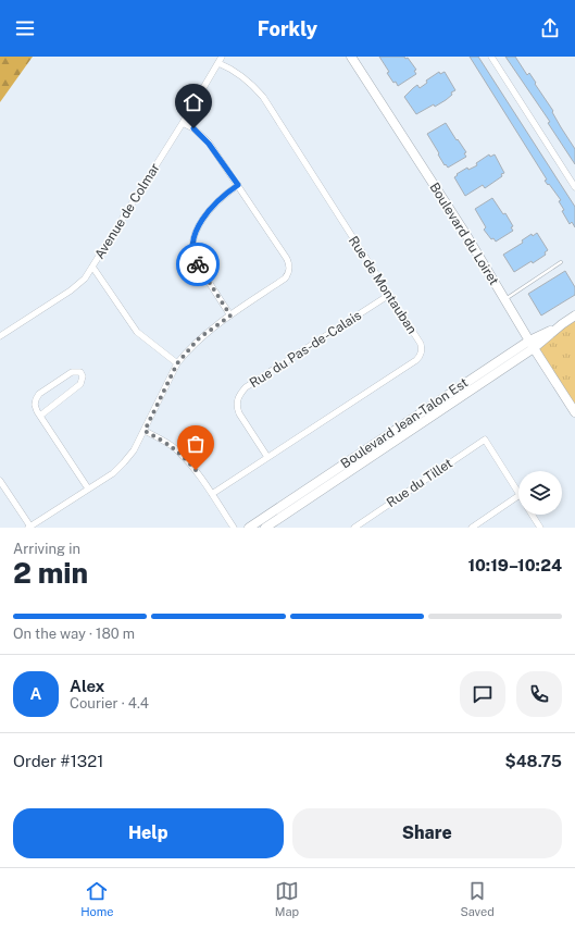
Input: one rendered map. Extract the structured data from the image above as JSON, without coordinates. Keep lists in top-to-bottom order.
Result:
{
  "streets": {
    "street": [
      "Avenue de Colmar",
      "Boulevard du Loiret",
      "Rue de Montauban",
      "Rue du Pas-de-Calais",
      "Boulevard Jean-Talon Est",
      "Rue du Tillet"
    ]
  },
  "crossings": [
    ["Avenue de Colmar", "Rue de Montauban"],
    ["Boulevard du Loiret", "Boulevard Jean-Talon Est"],
    ["Rue de Montauban", "Rue du Pas-de-Calais"]
  ],
  "page": {
    "header": "Forkly",
    "heading": ["2 min", "Arriving in", "10:19–10:24"],
    "panel": [
      "Alex",
      "Courier · 4.4",
      "Order #1321",
      "$48.75"
    ],
    "bar": "On the way · 180 m",
    "round": "A",
    "buttons": ["Help", "Share"],
    "tabs": ["Home", "Map", "Saved"]
  }
}
